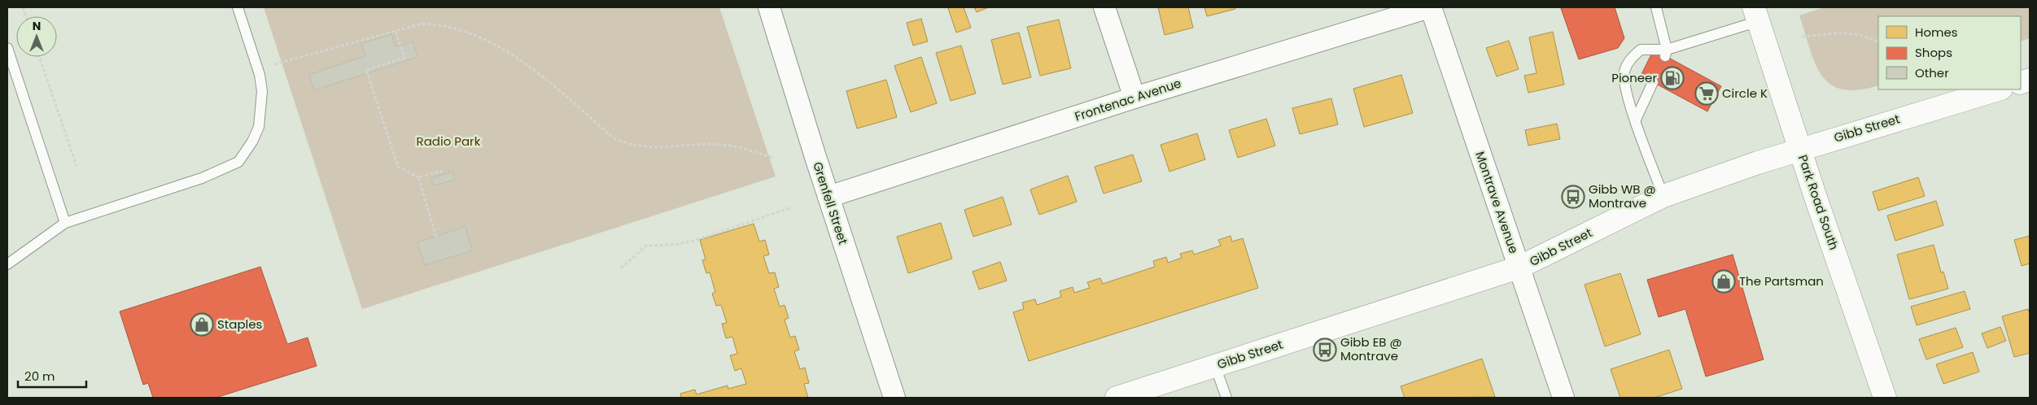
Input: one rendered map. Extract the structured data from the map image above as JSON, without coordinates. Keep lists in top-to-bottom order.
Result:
{
  "streets": {
    "main road": ["Gibb Street", "Park Road South"],
    "street": ["Frontenac Avenue", "Montrave Avenue", "Grenfell Street"]
  },
  "crossings": [
    ["Frontenac Avenue", "Montrave Avenue"],
    ["Frontenac Avenue", "Grenfell Street"],
    ["Gibb Street", "Montrave Avenue"],
    ["Gibb Street", "Park Road South"]
  ],
  "parks": ["Radio Park"],
  "places": {
    "fuel station": ["Pioneer"],
    "supermarket": ["Circle K"],
    "bus stop": ["Gibb WB @ Montrave", "Gibb EB @ Montrave"],
    "shop": ["The Partsman", "Staples"]
  },
  "legend": ["Homes", "Shops", "Other"],
  "scale_bar": "20 m",
  "north": "top"
}
